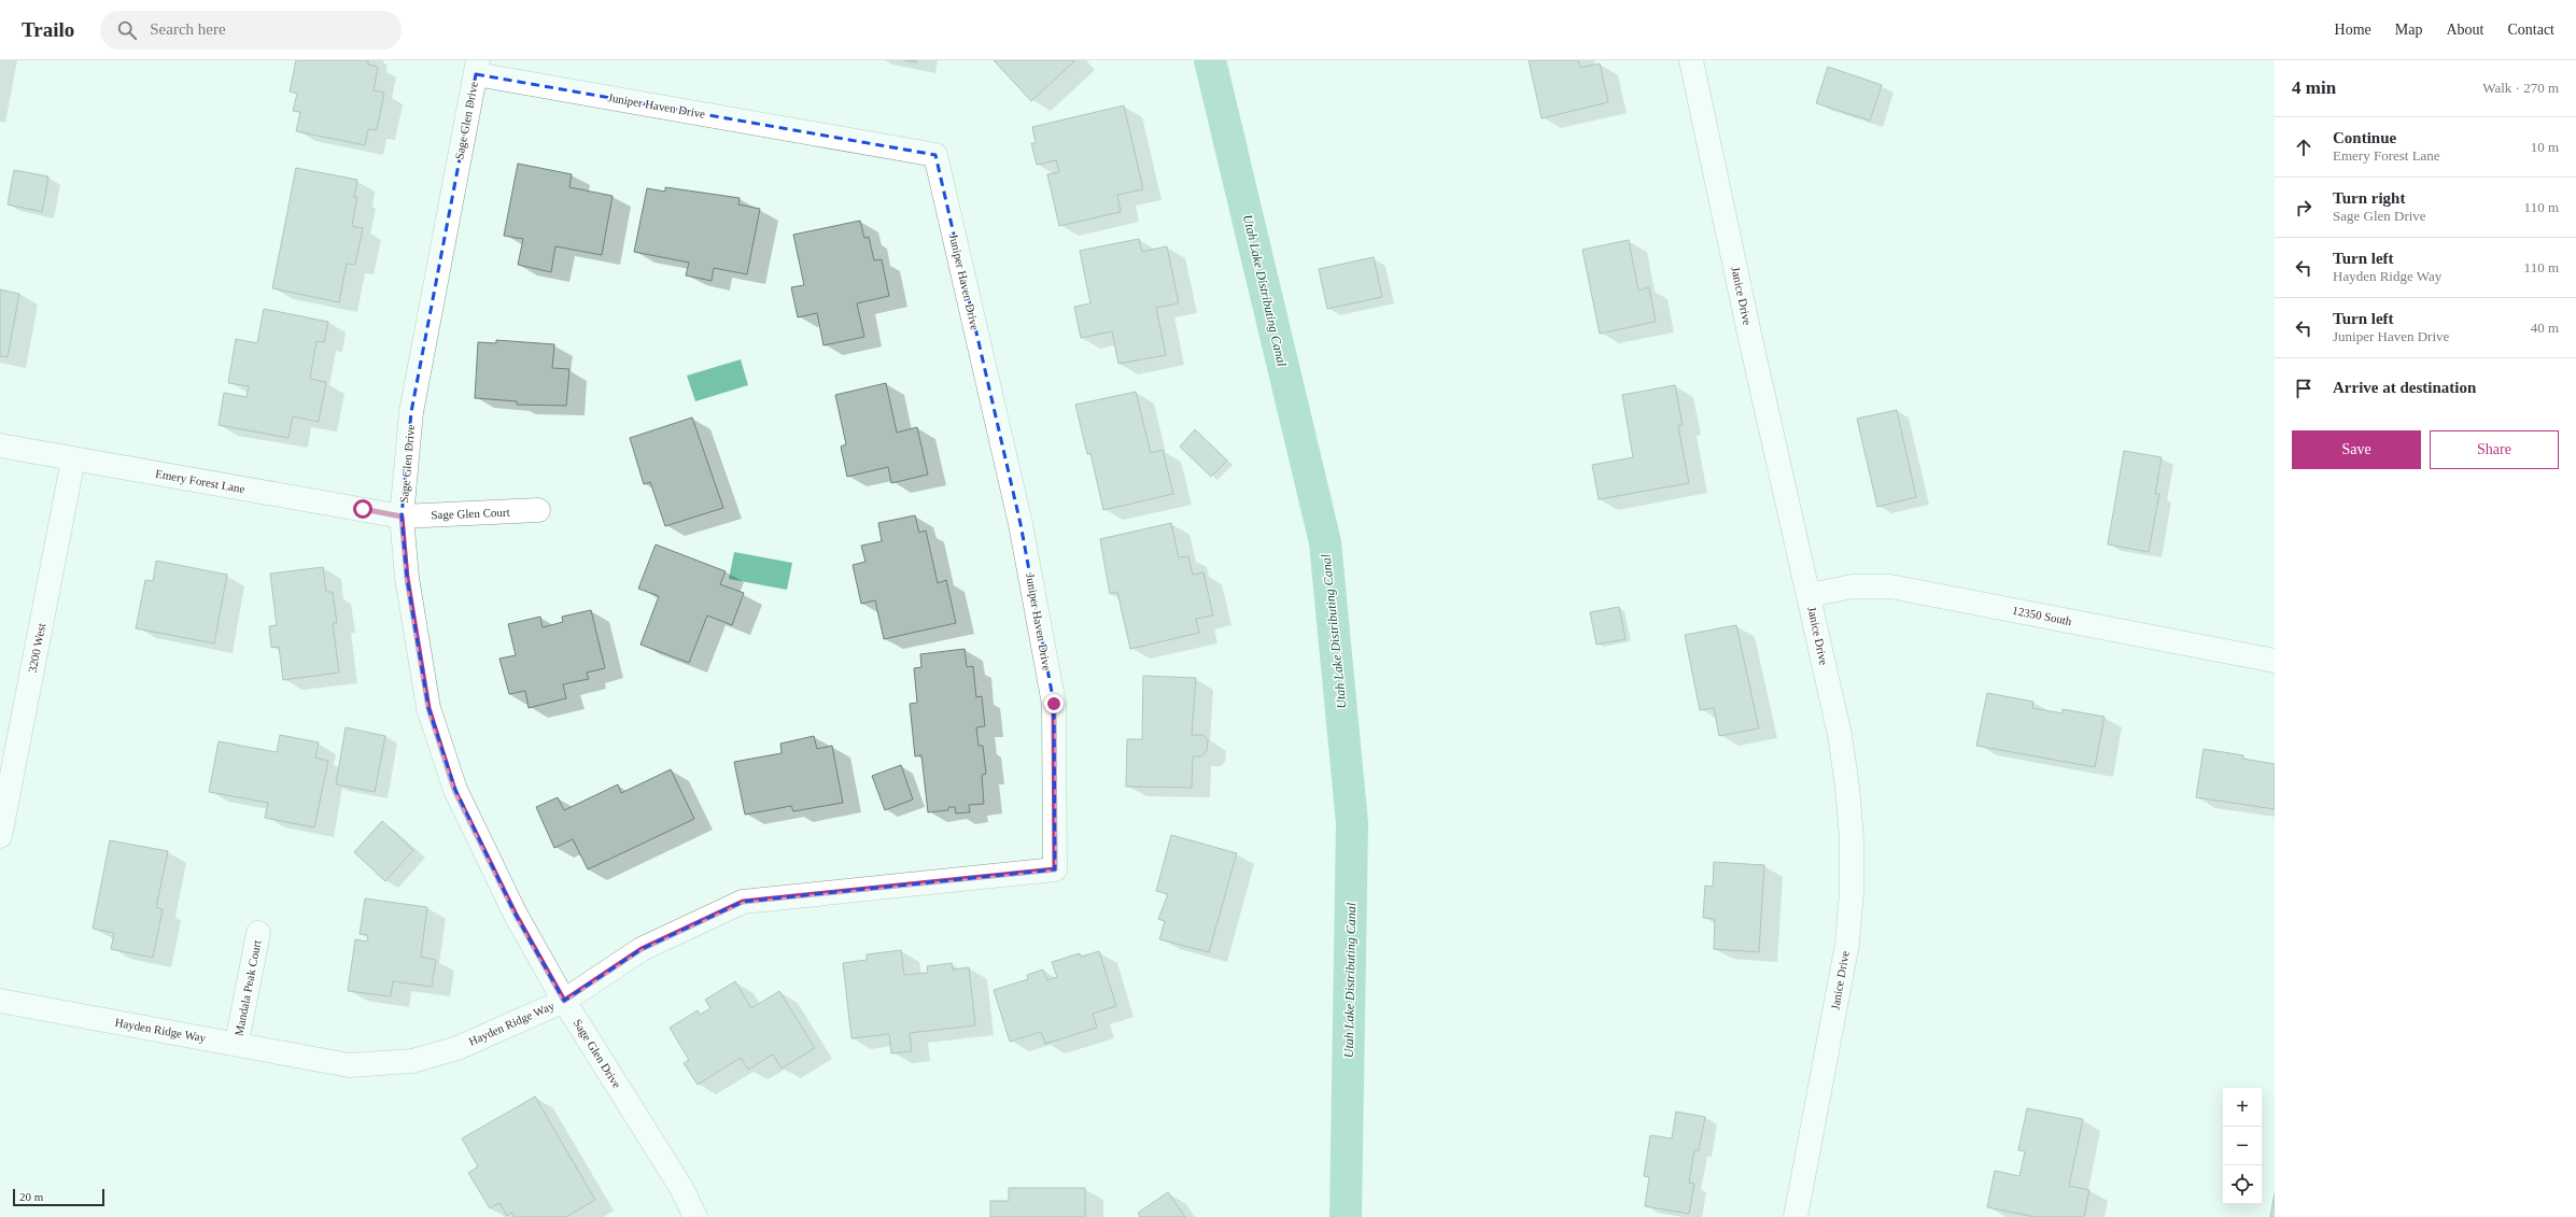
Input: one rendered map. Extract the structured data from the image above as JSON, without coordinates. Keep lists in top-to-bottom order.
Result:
{
  "streets": {
    "street": [
      "Juniper Haven Drive",
      "Sage Glen Drive",
      "Janice Drive",
      "Emery Forest Lane",
      "Sage Glen Court",
      "12350 South",
      "3200 West",
      "Mandala Peak Court",
      "Hayden Ridge Way"
    ]
  },
  "crossings": [
    ["Juniper Haven Drive", "Sage Glen Drive"],
    ["Juniper Haven Drive", "Hayden Ridge Way"],
    ["Sage Glen Drive", "Emery Forest Lane"],
    ["Sage Glen Drive", "Sage Glen Court"],
    ["Sage Glen Drive", "Hayden Ridge Way"],
    ["Janice Drive", "12350 South"],
    ["Emery Forest Lane", "Sage Glen Court"],
    ["Emery Forest Lane", "3200 West"],
    ["Mandala Peak Court", "Hayden Ridge Way"]
  ],
  "water": ["Utah Lake Distributing Canal"],
  "scale_bar": "20 m",
  "page": {
    "header": "Trailo",
    "search": "Search here",
    "nav": [
      "Home",
      "Map",
      "About",
      "Contact"
    ],
    "heading": ["4 min", "Walk · 270 m"],
    "list": [
      ["Continue", "Emery Forest Lane", "10 m"],
      ["Turn right", "Sage Glen Drive", "110 m"],
      ["Turn left", "Hayden Ridge Way", "110 m"],
      ["Turn left", "Juniper Haven Drive", "40 m"],
      "Arrive at destination"
    ],
    "buttons": ["Save", "Share"],
    "map_buttons": ["+", "−"],
    "scale": "20 m"
  }
}
